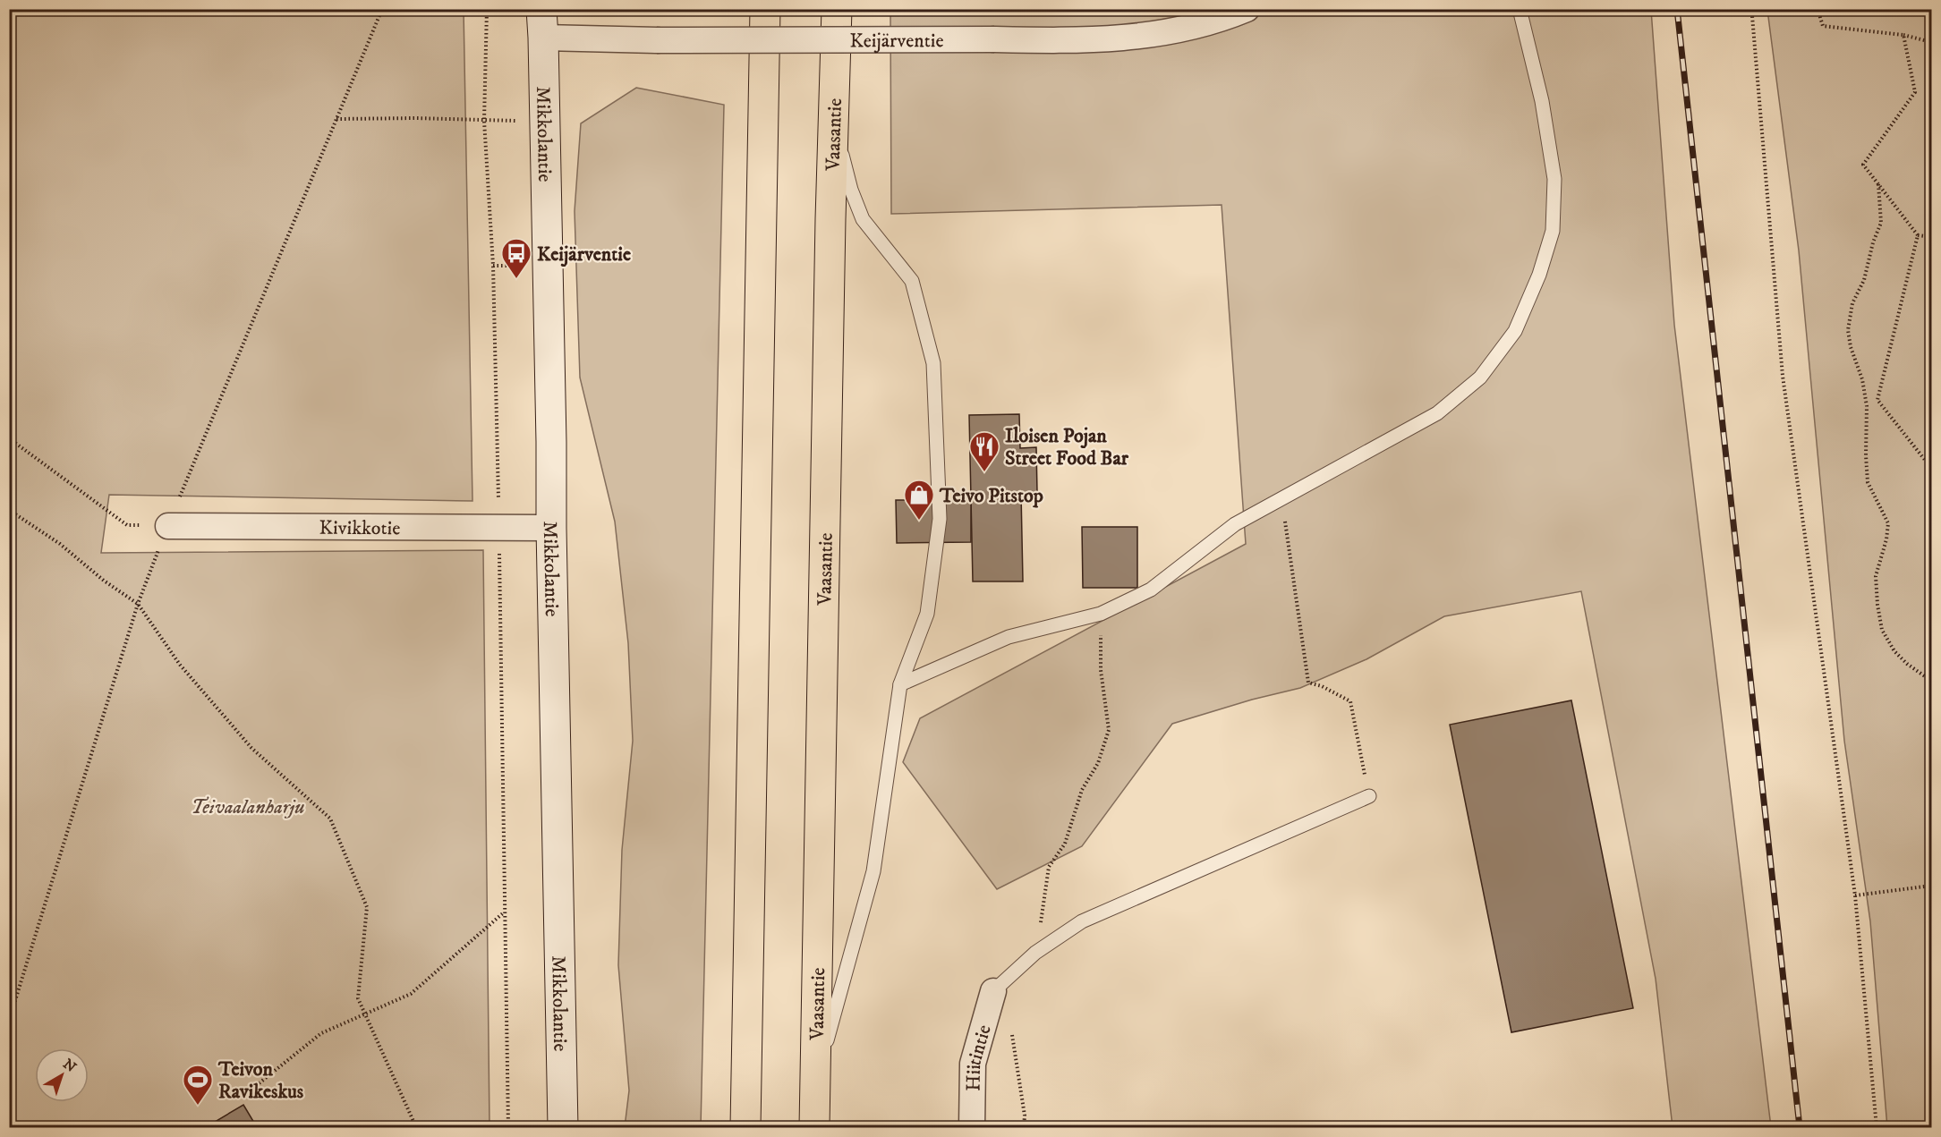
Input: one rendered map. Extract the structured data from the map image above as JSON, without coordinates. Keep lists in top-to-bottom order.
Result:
{
  "streets": {
    "highway": ["Vaasantie"],
    "main road": ["Mikkolantie"],
    "street": ["Keijärventie", "Kivikkotie", "Hiitintie"]
  },
  "crossings": [
    ["Keijärventie", "Mikkolantie"],
    ["Mikkolantie", "Kivikkotie"]
  ],
  "parks": ["Teivaalanharju"],
  "places": {
    "bus stop": ["Keijärventie"],
    "restaurant": ["Iloisen Pojan Street Food Bar"],
    "shop": ["Teivo Pitstop"],
    "sports": ["Teivon Ravikeskus"]
  },
  "north": "top right"
}
